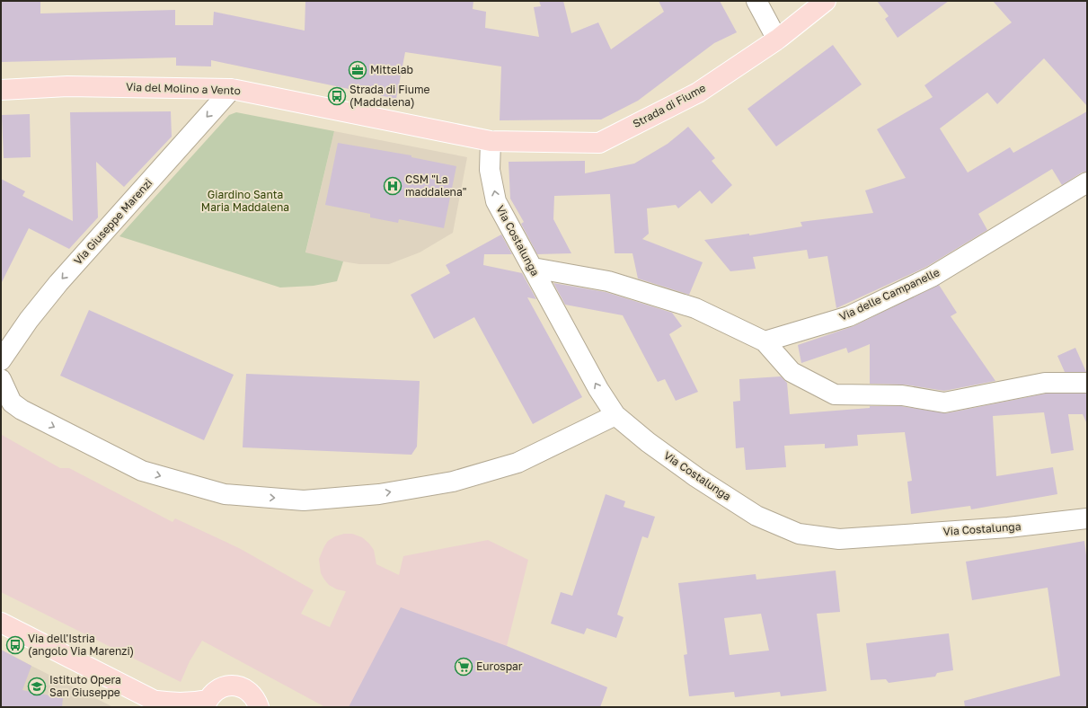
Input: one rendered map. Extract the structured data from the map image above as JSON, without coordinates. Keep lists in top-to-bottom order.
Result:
{
  "streets": {
    "main road": ["Via del Molino a Vento", "Strada di Fiume"],
    "street": ["Via Giuseppe Marenzi", "Via Costalunga", "Via delle Campanelle"]
  },
  "crossings": [
    ["Via del Molino a Vento", "Strada di Fiume"],
    ["Via del Molino a Vento", "Via Giuseppe Marenzi"],
    ["Via del Molino a Vento", "Via Costalunga"],
    ["Strada di Fiume", "Via Costalunga"]
  ],
  "one_way": ["Via Giuseppe Marenzi", "Via Costalunga"],
  "parks": ["Giardino Santa Maria Maddalena"],
  "places": {
    "office": ["Mittelab"],
    "bus stop": ["Strada di Fiume (Maddalena)", "Via dell'Istria (angolo Via Marenzi)"],
    "hospital": ["CSM \"La maddalena\""],
    "supermarket": ["Eurospar"],
    "school or university": ["Istituto Opera San Giuseppe"]
  }
}
